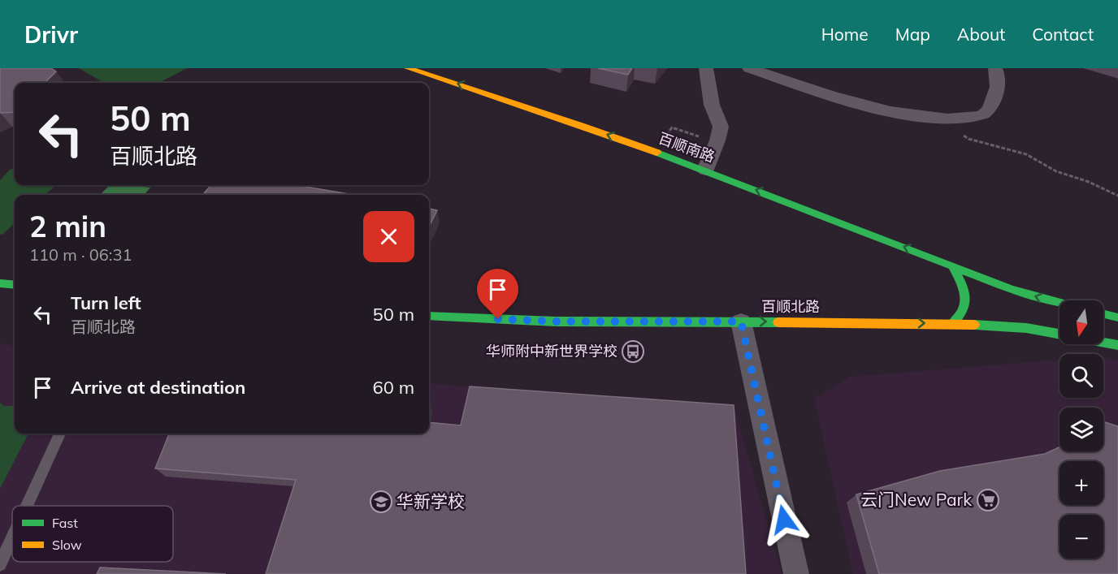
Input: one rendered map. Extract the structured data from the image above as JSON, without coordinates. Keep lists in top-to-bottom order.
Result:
{
  "streets": {
    "street": ["百顺南路", "百顺北路"]
  },
  "one_way": ["百顺南路"],
  "places": {
    "bus stop": ["华师附中新世界学校"],
    "supermarket": ["云门New Park"],
    "school or university": ["华新学校"]
  },
  "legend": ["Fast", "Slow"],
  "north": "bottom",
  "page": {
    "header": "Drivr",
    "nav": [
      "Home",
      "Map",
      "About",
      "Contact"
    ],
    "turn": ["50 m", "百顺北路"],
    "heading": ["2 min", "110 m · 06:31"],
    "list": [
      {
        "name": "Turn left",
        "note": "百顺北路",
        "value": "50 m"
      },
      {
        "name": "Arrive at destination",
        "value": "60 m"
      }
    ],
    "map_buttons": ["+", "−"]
  }
}
